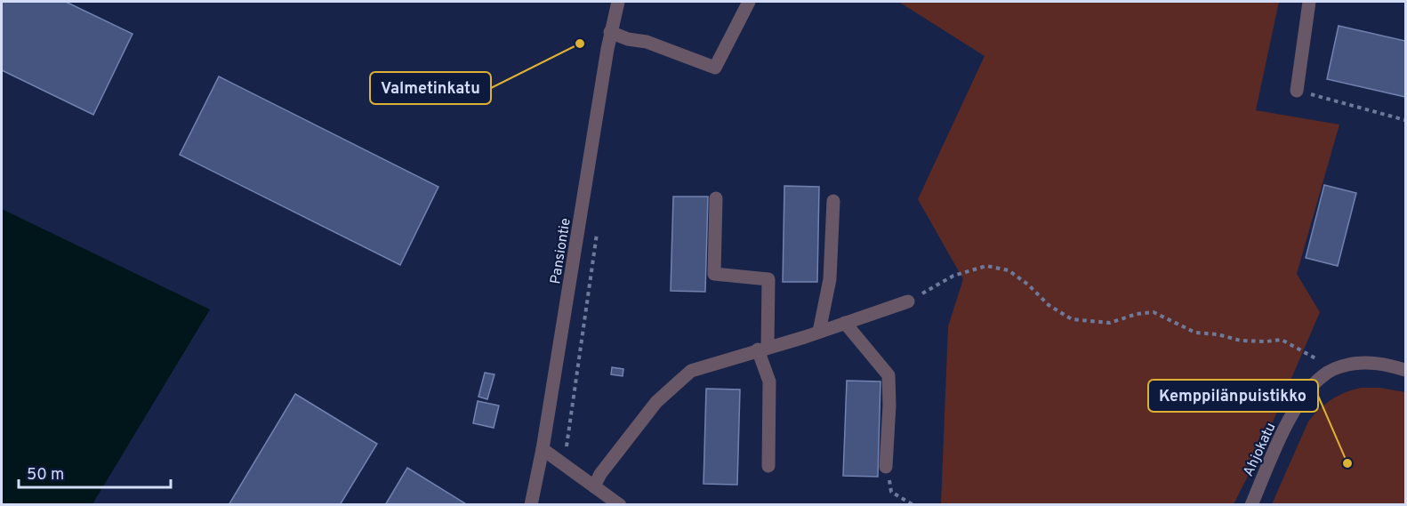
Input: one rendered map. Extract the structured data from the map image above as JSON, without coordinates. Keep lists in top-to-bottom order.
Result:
{
  "streets": {
    "street": ["Pansiontie", "Ahjokatu"]
  },
  "places": ["Valmetinkatu", "Kemppilänpuistikko"],
  "scale_bar": "50 m"
}
